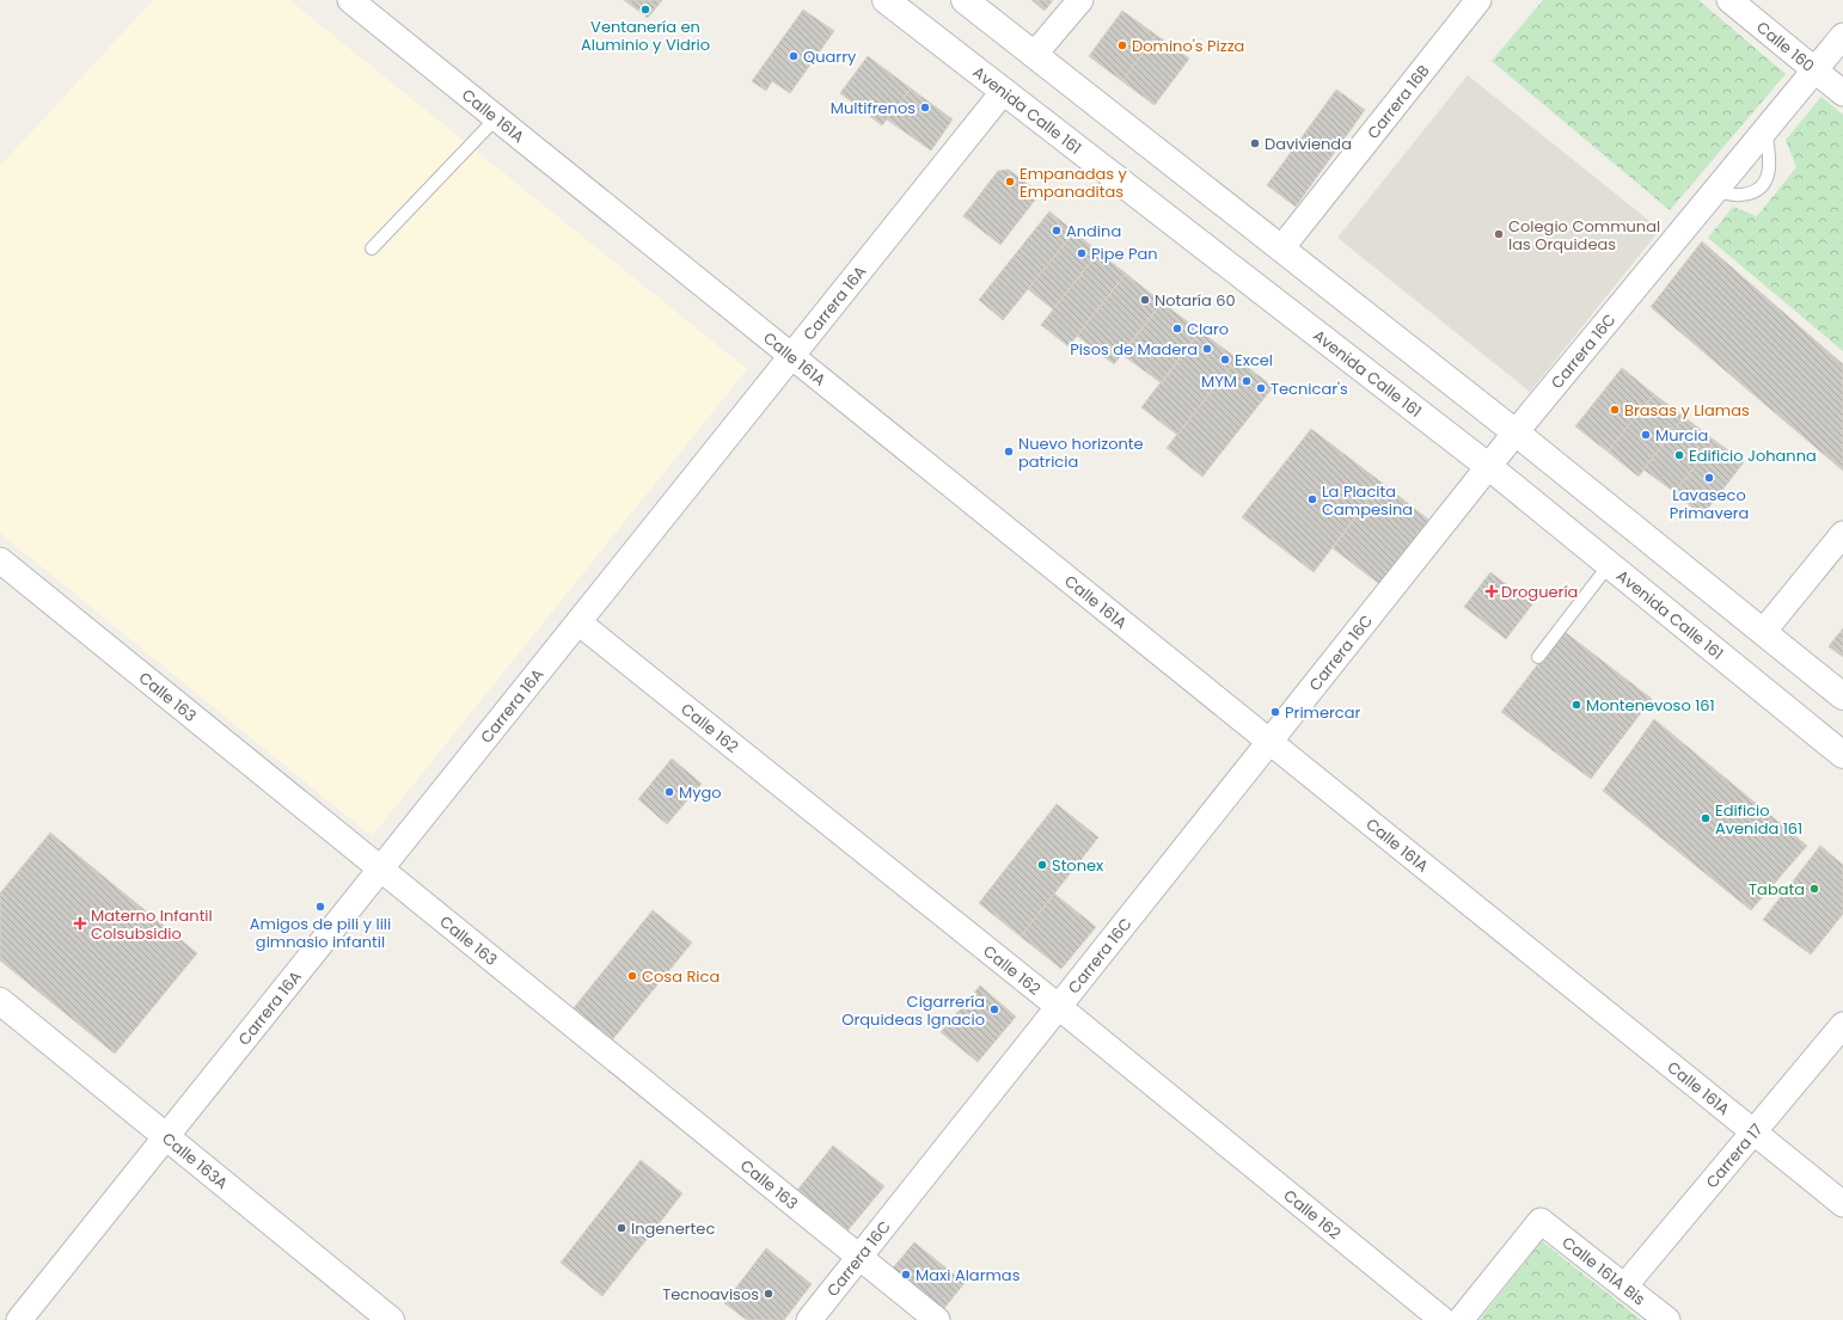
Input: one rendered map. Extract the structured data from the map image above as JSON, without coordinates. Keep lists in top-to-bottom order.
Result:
{
  "streets": {
    "main road": ["Avenida Calle 161", "Calle 163A"],
    "street": [
      "Calle 160",
      "Carrera 16B",
      "Calle 161A",
      "Carrera 16A",
      "Carrera 16C",
      "Calle 163",
      "Calle 162",
      "Carrera 17",
      "Calle 161A Bis"
    ]
  },
  "crossings": [
    ["Calle 160", "Carrera 16C"],
    ["Avenida Calle 161", "Carrera 16A"],
    ["Avenida Calle 161", "Carrera 16C"],
    ["Calle 161A", "Carrera 16A"],
    ["Calle 161A", "Carrera 16C"],
    ["Calle 161A", "Carrera 17"],
    ["Carrera 16A", "Calle 163"],
    ["Carrera 16A", "Calle 162"],
    ["Carrera 16A", "Calle 163A"],
    ["Carrera 16C", "Calle 163"],
    ["Carrera 16C", "Calle 162"],
    ["Carrera 17", "Calle 161A Bis"]
  ],
  "places": {
    "other": [
      "Ventanería en Aluminio y Vidrio",
      "Domino's Pizza",
      "Quarry",
      "Multifrenos",
      "Davivienda",
      "Empanadas y Empanaditas",
      "Andina",
      "Colegio Communal las Orquideas",
      "Pipe Pan",
      "Notaría 60",
      "Claro",
      "Pisos de Madera",
      "Excel",
      "MYM",
      "Tecnicar's",
      "Brasas y Llamas",
      "Murcia",
      "Nuevo horizonte patricia",
      "Edificio Johanna",
      "Lavaseco Primavera",
      "La Placita Campesina",
      "Montenevoso 161",
      "Primercar",
      "Mygo",
      "Edificio Avenida 161",
      "Stonex",
      "Tabata",
      "Amigos de pili y lili gimnasio infantil",
      "Cosa Rica",
      "Cigarrería Orquideas Ignacio",
      "Ingenertec",
      "Maxi Alarmas",
      "Tecnoavisos"
    ],
    "health": ["Droguería", "Materno Infantil Colsubsidio"]
  }
}
